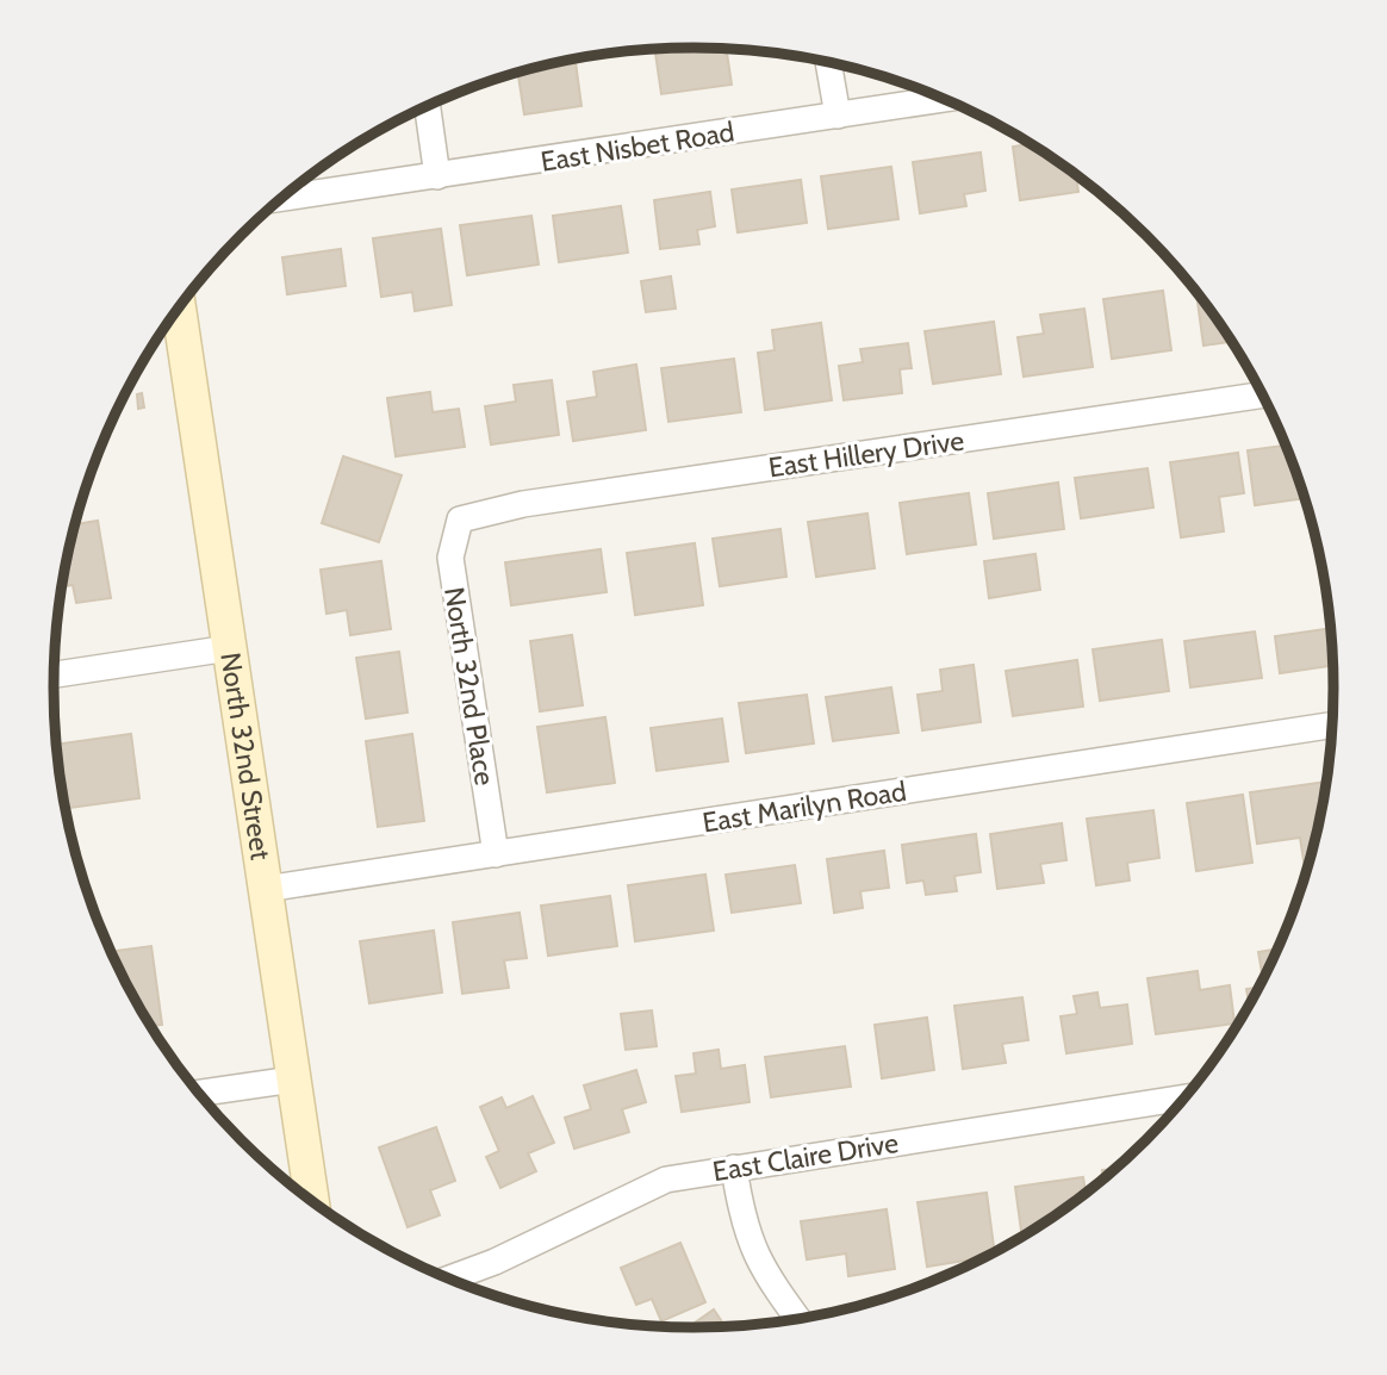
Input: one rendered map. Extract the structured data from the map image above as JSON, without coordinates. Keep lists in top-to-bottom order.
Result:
{
  "streets": {
    "main road": ["North 32nd Street"],
    "street": [
      "East Nisbet Road",
      "East Hillery Drive",
      "North 32nd Place",
      "East Marilyn Road",
      "East Claire Drive"
    ]
  },
  "crossings": [
    ["East Hillery Drive", "North 32nd Place"],
    ["North 32nd Place", "East Marilyn Road"],
    ["North 32nd Street", "East Marilyn Road"]
  ]
}
